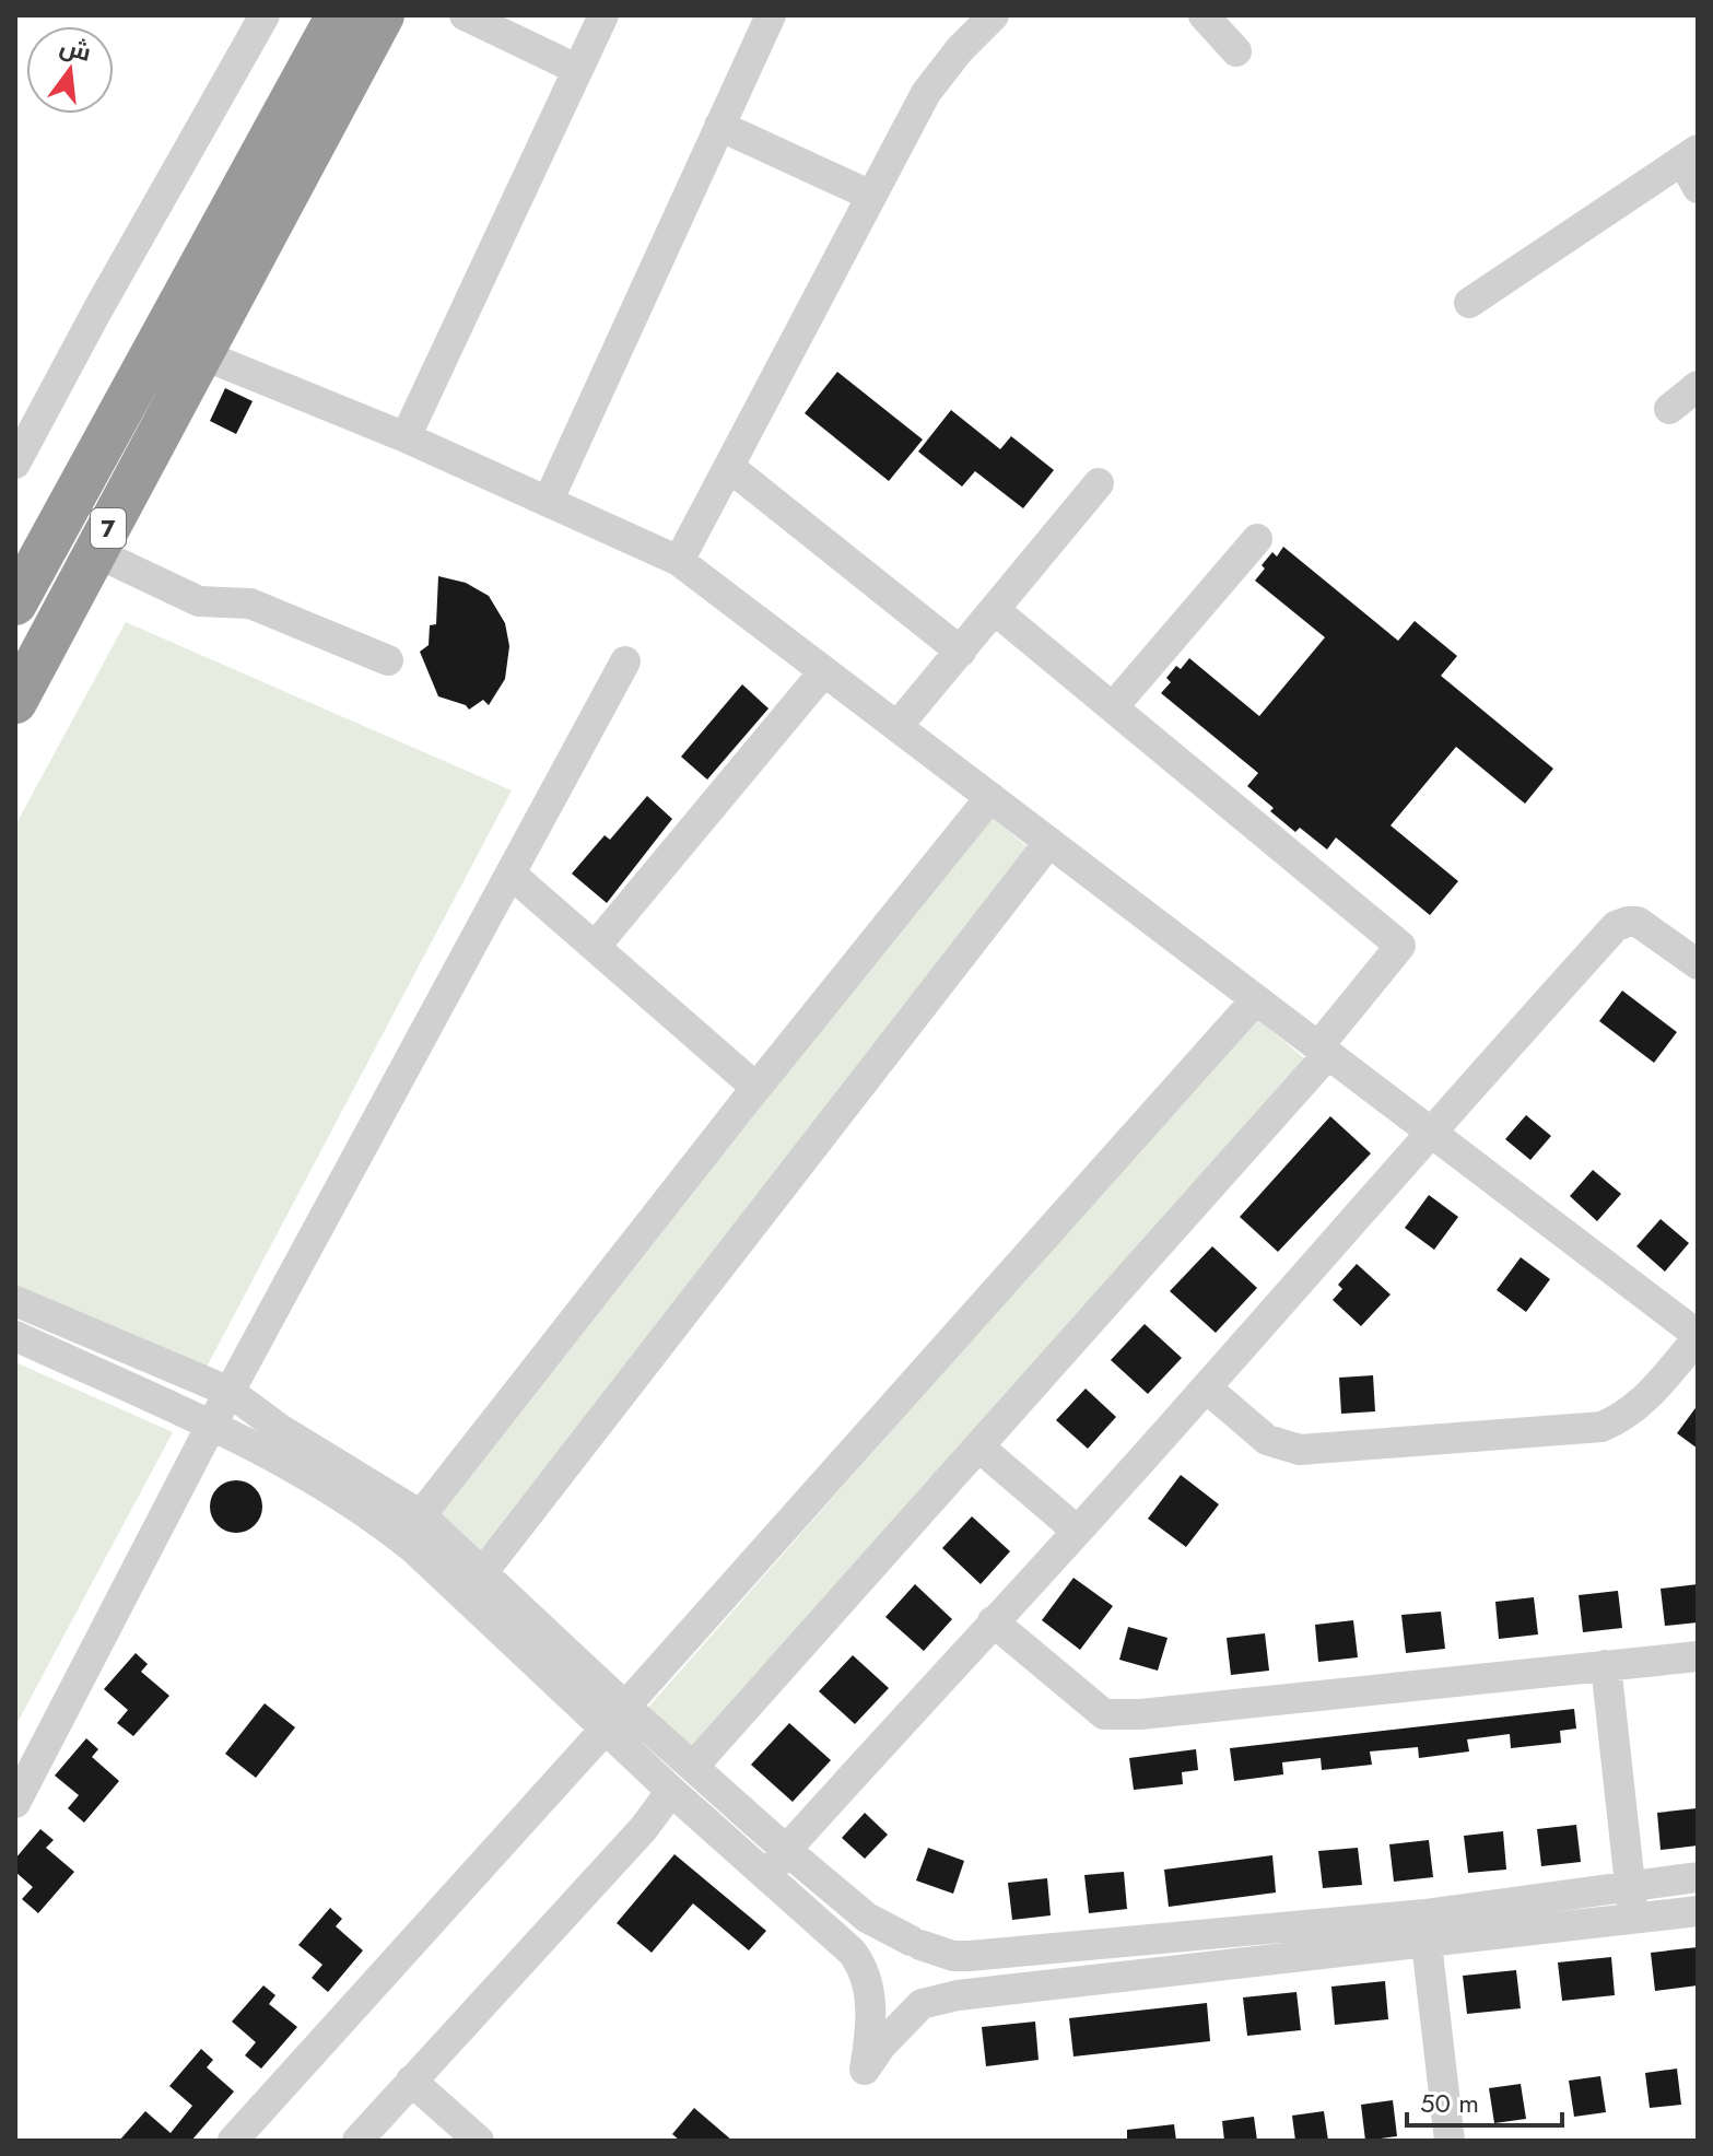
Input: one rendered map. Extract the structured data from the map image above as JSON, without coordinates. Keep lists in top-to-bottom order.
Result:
{
  "streets": {
    "highway": ["7"]
  },
  "scale_bar": "50 m",
  "north": "top"
}
